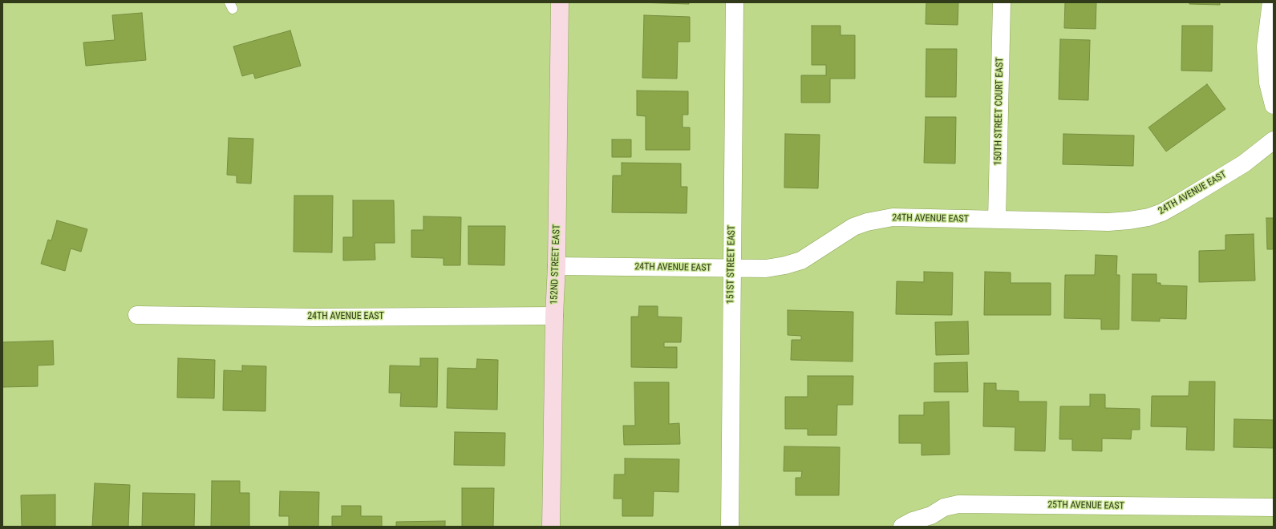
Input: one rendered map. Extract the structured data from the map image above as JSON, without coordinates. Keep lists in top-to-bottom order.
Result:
{
  "streets": {
    "main road": ["152ND STREET EAST"],
    "street": [
      "150TH STREET COURT EAST",
      "24TH AVENUE EAST",
      "151ST STREET EAST",
      "25TH AVENUE EAST"
    ]
  },
  "crossings": [
    ["150TH STREET COURT EAST", "24TH AVENUE EAST"],
    ["24TH AVENUE EAST", "152ND STREET EAST"],
    ["24TH AVENUE EAST", "151ST STREET EAST"]
  ]
}
